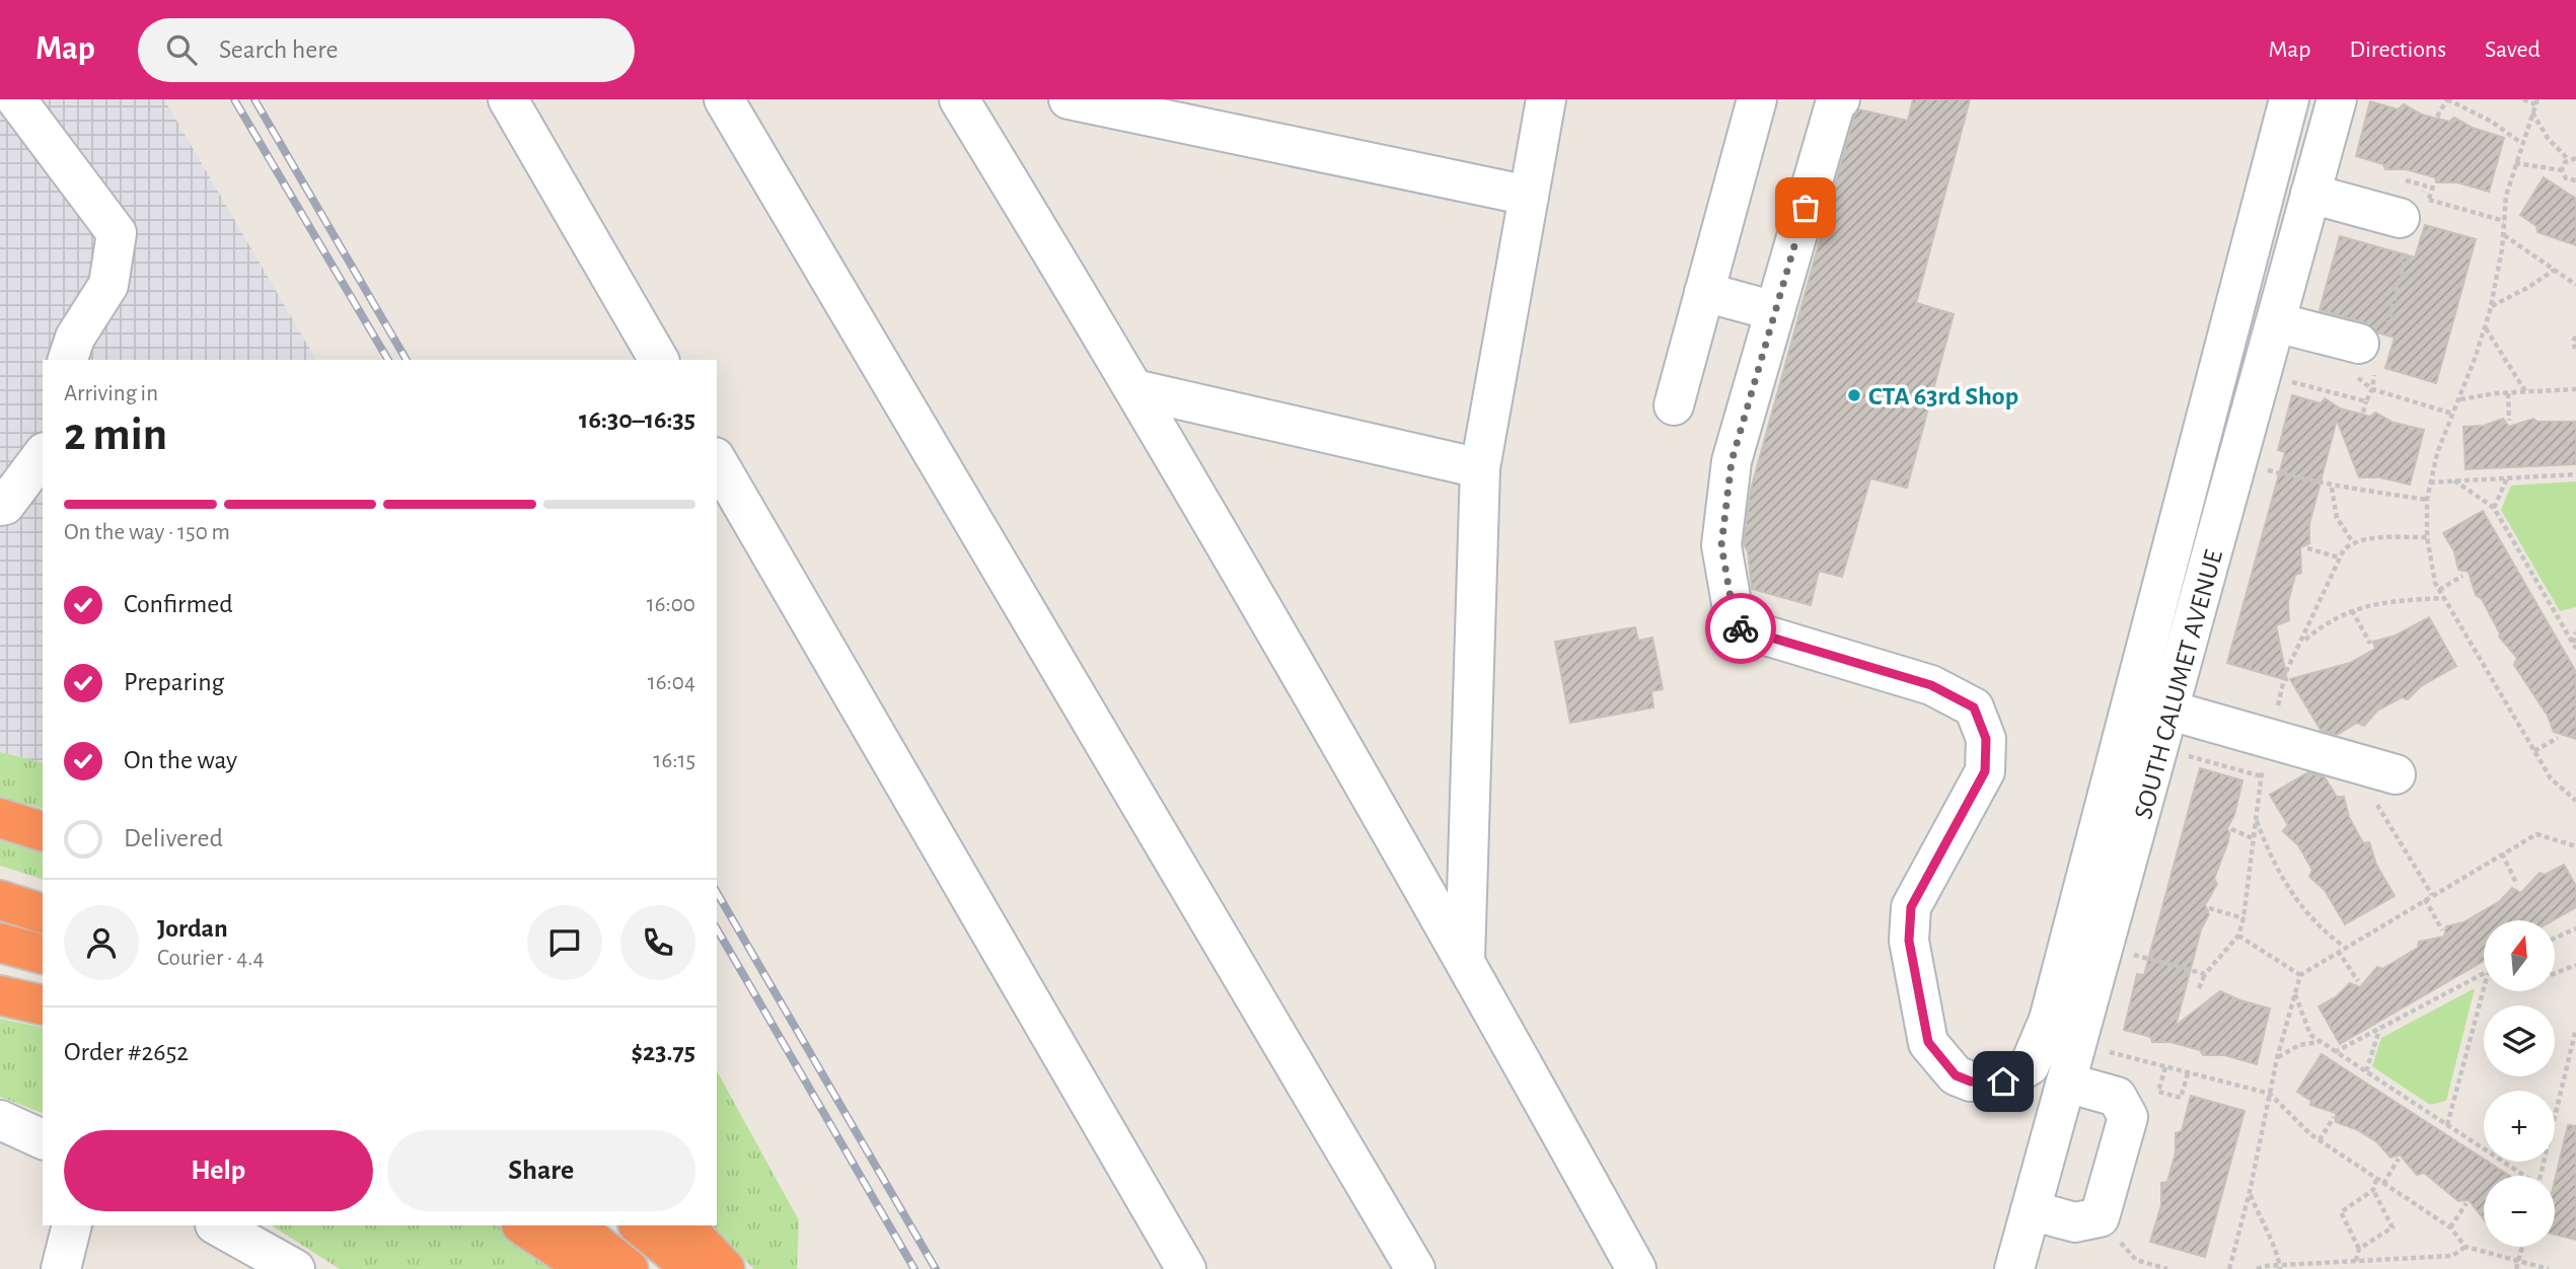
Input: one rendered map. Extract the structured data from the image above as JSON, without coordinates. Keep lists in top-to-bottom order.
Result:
{
  "streets": {
    "street": ["SOUTH CALUMET AVENUE"]
  },
  "places": ["CTA 63rd Shop"],
  "north": "top",
  "page": {
    "header": "Map",
    "search": "Search here",
    "nav": ["Map", "Directions", "Saved"],
    "heading": ["2 min", "Arriving in", "16:30–16:35"],
    "panel": [
      "Jordan",
      "Courier · 4.4",
      "Order #2652",
      "$23.75"
    ],
    "bar": "On the way · 150 m",
    "list": [
      ["Confirmed", "16:00"],
      ["Preparing", "16:04"],
      ["On the way", "16:15"],
      "Delivered"
    ],
    "map_buttons": ["+", "−"],
    "buttons": ["Help", "Share"]
  }
}
